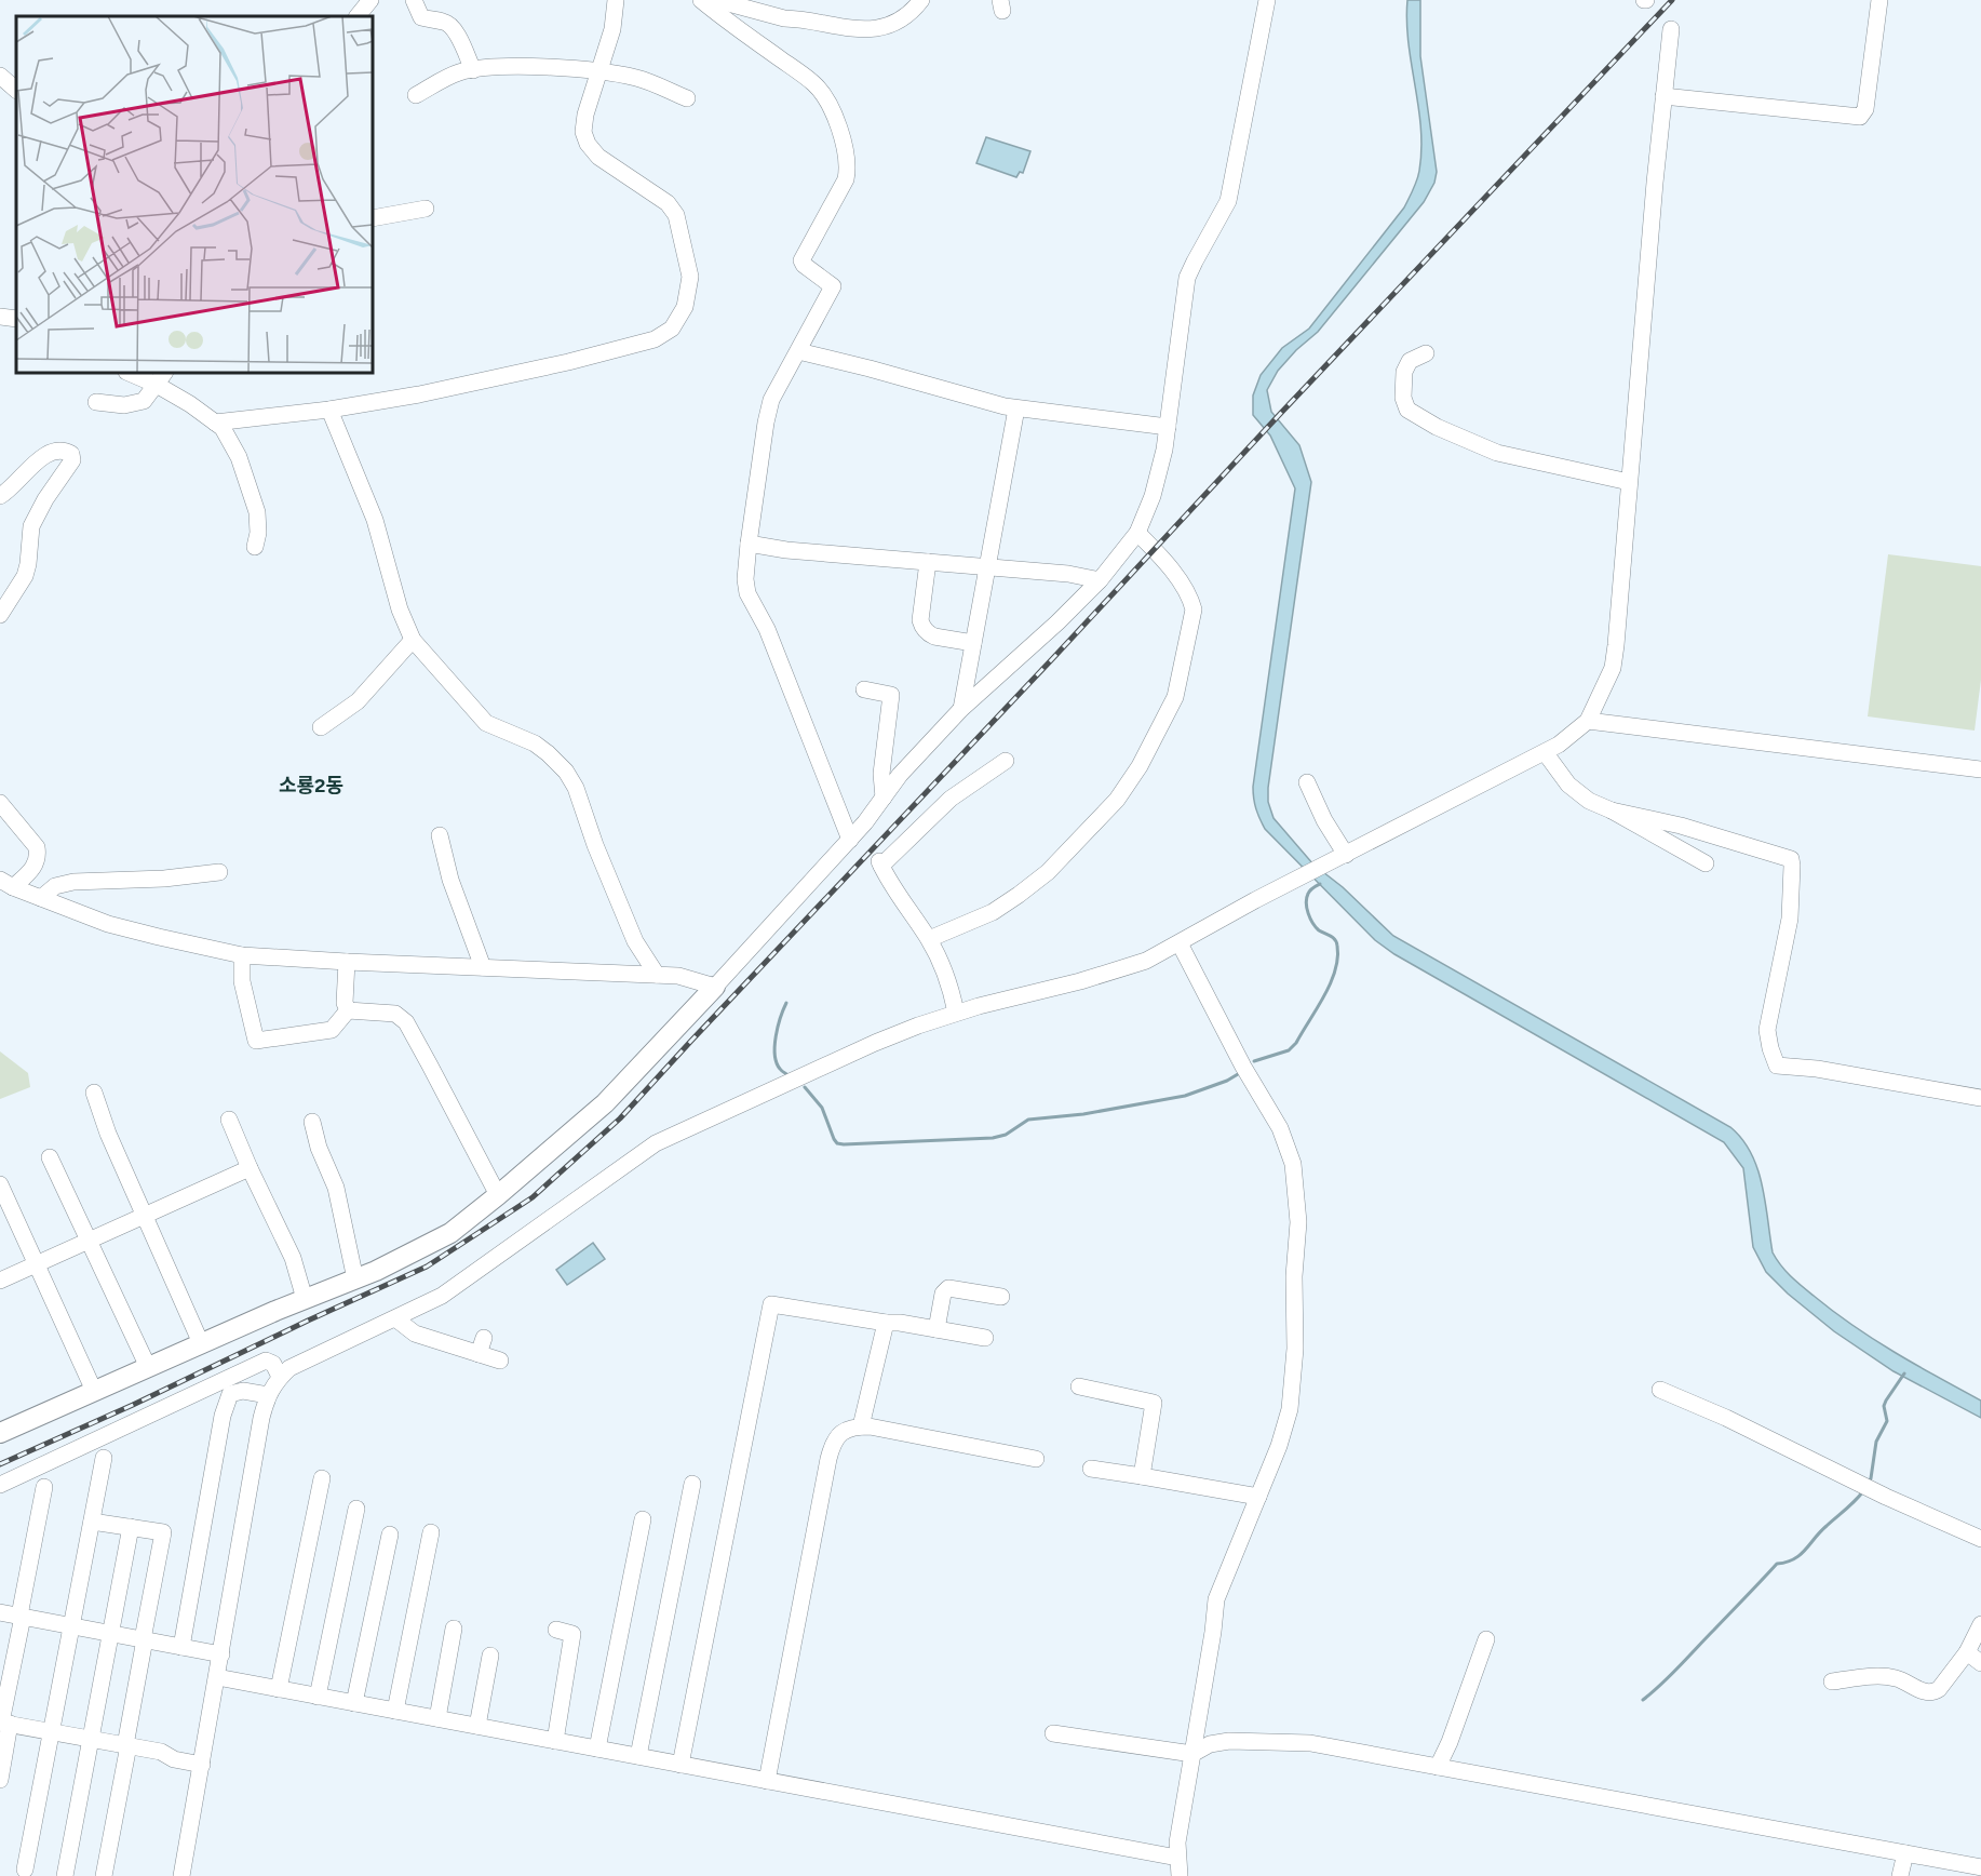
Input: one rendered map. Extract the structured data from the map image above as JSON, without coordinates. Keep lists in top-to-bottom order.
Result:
{
  "districts": ["소룡2동"]
}
